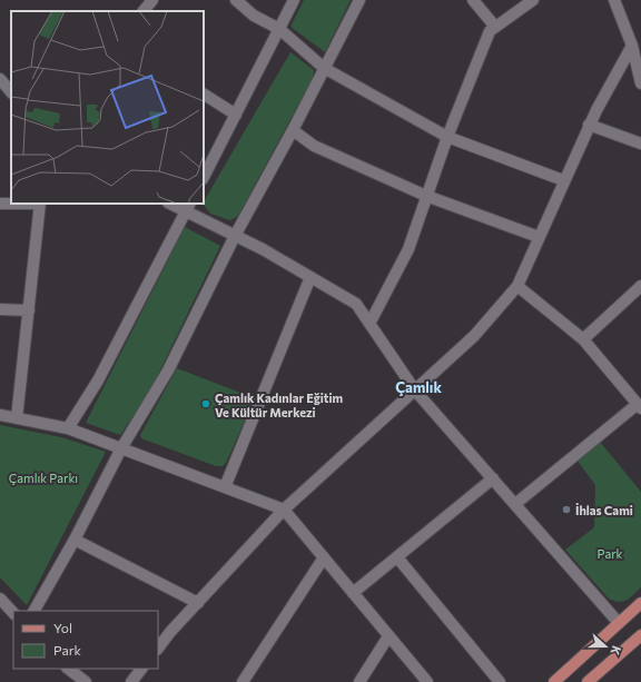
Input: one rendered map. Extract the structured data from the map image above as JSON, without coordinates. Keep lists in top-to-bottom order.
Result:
{
  "districts": ["Çamlık"],
  "parks": ["Çamlık Parkı", "Park"],
  "places": ["Çamlık Kadınlar Eğitim Ve Kültür Merkezi", "İhlas Cami"],
  "legend": ["Yol", "Park"],
  "north": "right"
}
